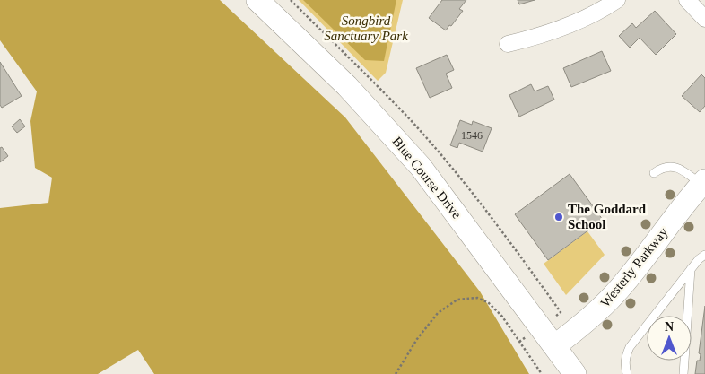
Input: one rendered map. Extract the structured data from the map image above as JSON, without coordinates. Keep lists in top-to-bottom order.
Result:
{
  "streets": {
    "main road": ["Blue Course Drive", "Westerly Parkway"]
  },
  "crossings": [
    ["Blue Course Drive", "Westerly Parkway"]
  ],
  "parks": ["Songbird Sanctuary Park"],
  "places": ["The Goddard School"],
  "house_numbers": ["1546"],
  "north": "top"
}
